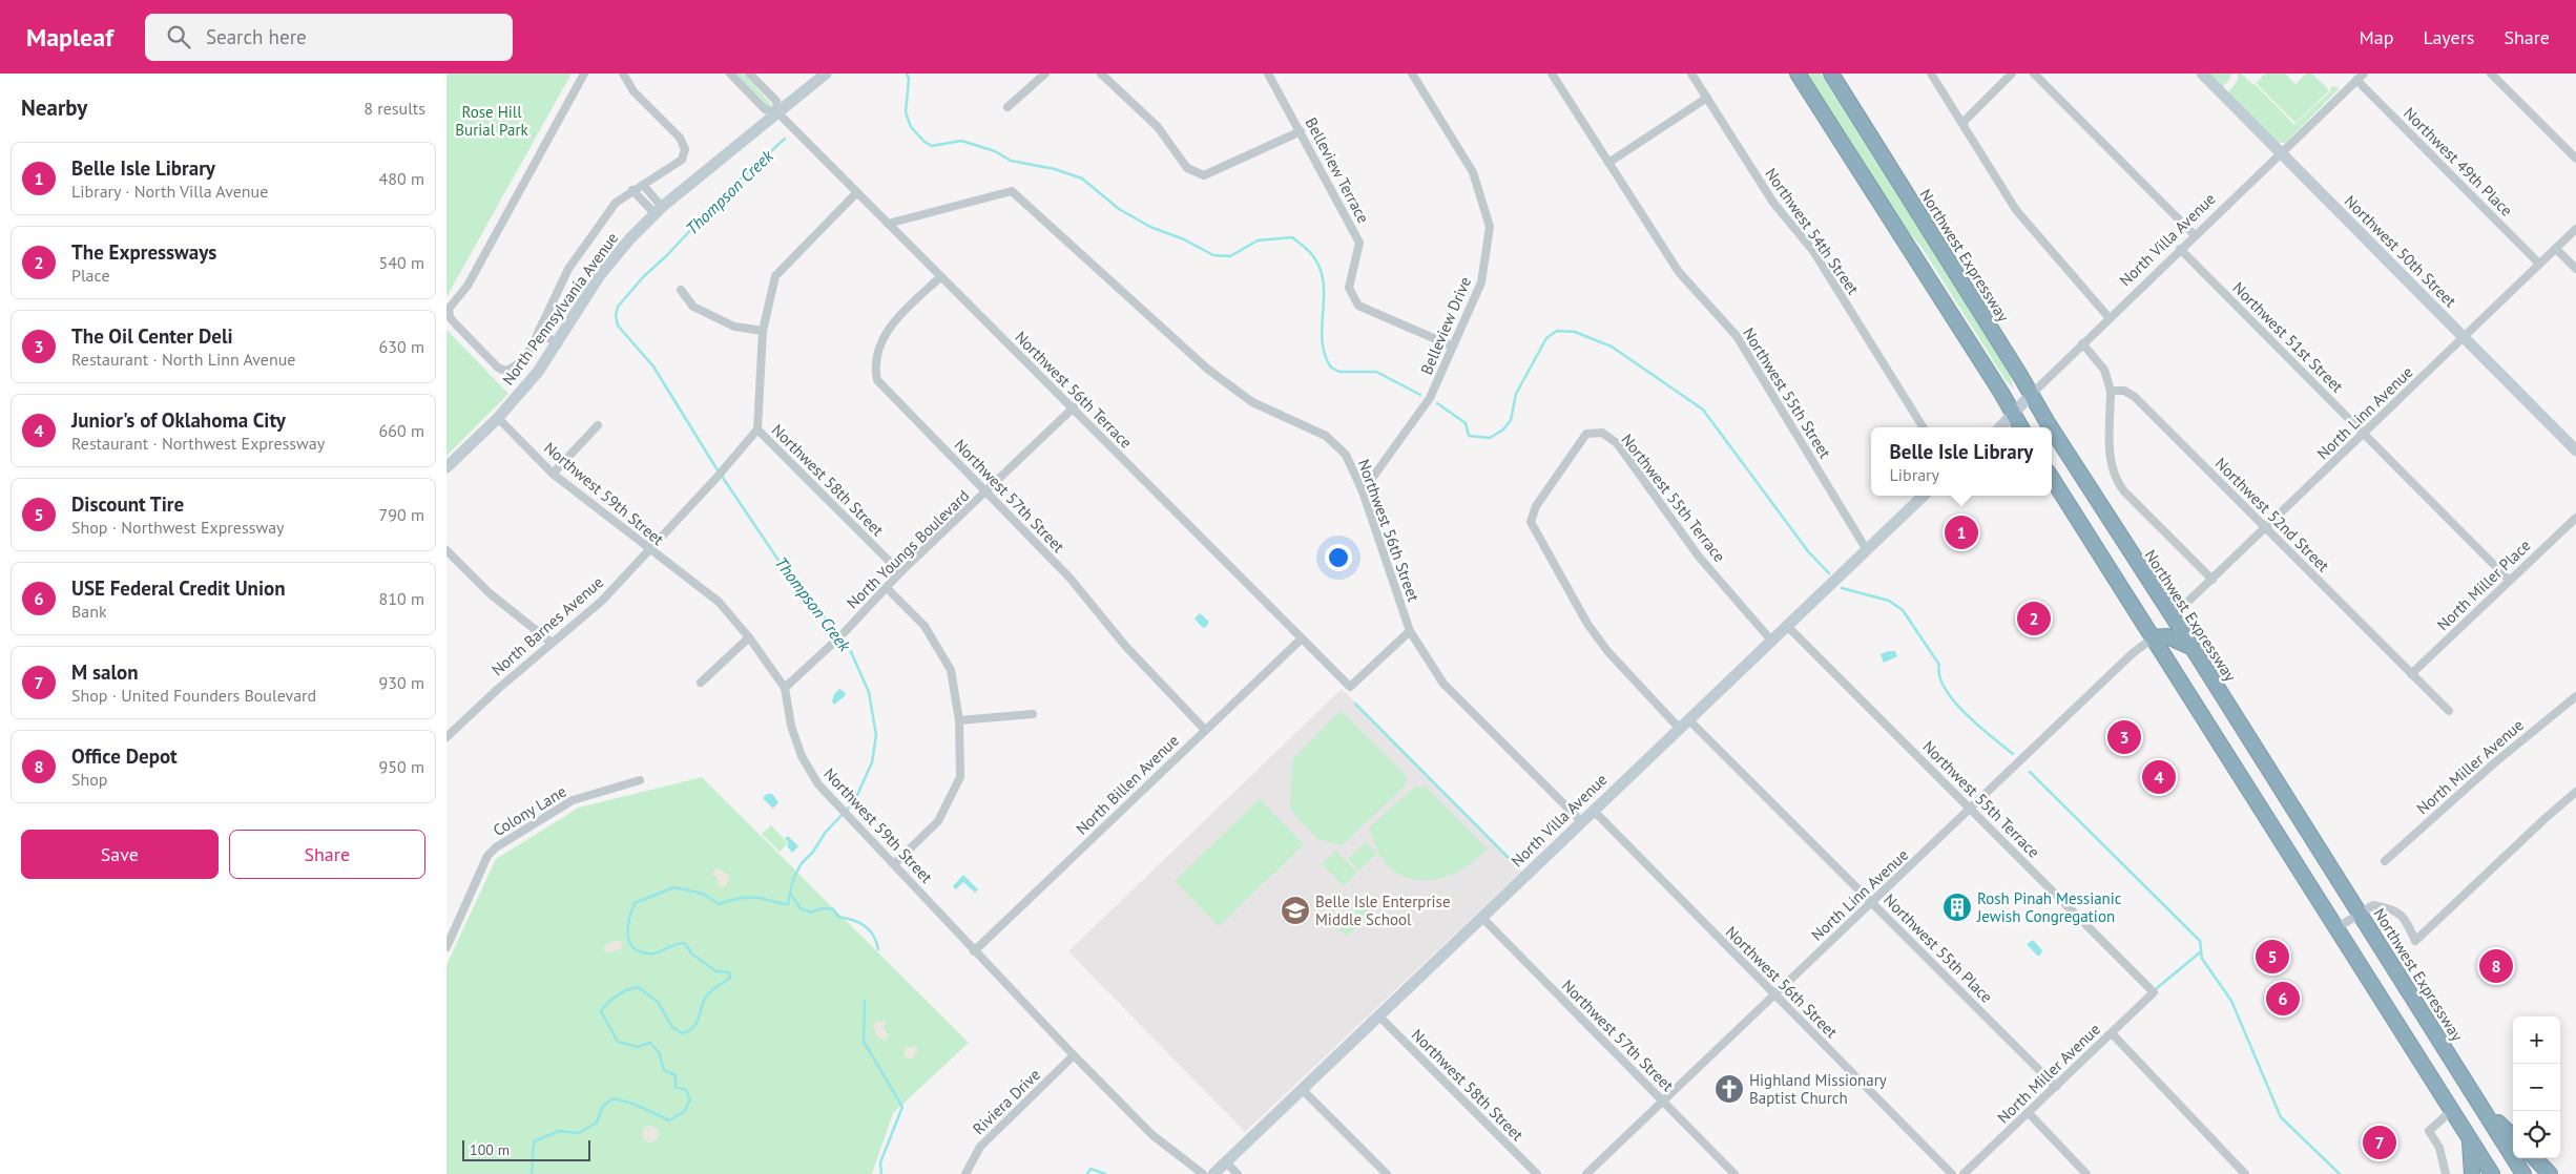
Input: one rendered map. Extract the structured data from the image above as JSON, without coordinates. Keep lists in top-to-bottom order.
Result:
{
  "streets": {
    "highway": ["Northwest Expressway"],
    "street": [
      "Northwest 49th Place",
      "Belleview Terrace",
      "Northwest 54th Street",
      "North Villa Avenue",
      "Northwest 50th Street",
      "North Pennsylvania Avenue",
      "Belleview Drive",
      "Northwest 51st Street",
      "Northwest 56th Terrace",
      "Northwest 55th Street",
      "North Linn Avenue",
      "Northwest 58th Street",
      "Northwest 59th Street",
      "Northwest 57th Street",
      "Northwest 55th Terrace",
      "Northwest 52nd Street",
      "Northwest 56th Street",
      "North Youngs Boulevard",
      "North Miller Place",
      "North Barnes Avenue",
      "North Miller Avenue",
      "North Billen Avenue",
      "Colony Lane",
      "Northwest 55th Place",
      "Riviera Drive"
    ]
  },
  "crossings": [
    ["Northwest 49th Place", "North Villa Avenue"],
    ["Northwest 49th Place", "North Linn Avenue"],
    ["Belleview Terrace", "Belleview Drive"],
    ["North Villa Avenue", "Northwest 50th Street"],
    ["North Villa Avenue", "Northwest Expressway"],
    ["North Villa Avenue", "Northwest 51st Street"],
    ["North Villa Avenue", "Northwest 55th Street"],
    ["North Villa Avenue", "Northwest 58th Street"],
    ["North Villa Avenue", "Northwest 57th Street"],
    ["North Villa Avenue", "Northwest 55th Terrace"],
    ["North Villa Avenue", "Northwest 56th Street"],
    ["North Villa Avenue", "Northwest 55th Place"],
    ["Northwest 50th Street", "North Linn Avenue"],
    ["Northwest Expressway", "North Linn Avenue"],
    ["North Pennsylvania Avenue", "Northwest 56th Terrace"],
    ["North Pennsylvania Avenue", "Northwest 59th Street"],
    ["Belleview Drive", "Northwest 56th Street"],
    ["Northwest 51st Street", "North Linn Avenue"],
    ["Northwest 51st Street", "North Miller Place"],
    ["Northwest 56th Terrace", "Northwest 57th Street"],
    ["Northwest 56th Terrace", "Northwest 56th Street"],
    ["Northwest 56th Terrace", "North Youngs Boulevard"],
    ["Northwest 56th Terrace", "North Billen Avenue"],
    ["North Linn Avenue", "Northwest 57th Street"],
    ["North Linn Avenue", "Northwest 55th Terrace"],
    ["North Linn Avenue", "Northwest 52nd Street"],
    ["North Linn Avenue", "Northwest 56th Street"],
    ["North Linn Avenue", "Northwest 55th Place"],
    ["Northwest 58th Street", "North Youngs Boulevard"],
    ["Northwest 58th Street", "North Barnes Avenue"],
    ["Northwest 59th Street", "North Youngs Boulevard"],
    ["Northwest 59th Street", "North Barnes Avenue"],
    ["Northwest 59th Street", "North Billen Avenue"],
    ["Northwest 59th Street", "Riviera Drive"],
    ["Northwest 57th Street", "North Youngs Boulevard"],
    ["Northwest 57th Street", "North Billen Avenue"],
    ["Northwest 55th Terrace", "North Miller Avenue"],
    ["Northwest 52nd Street", "North Miller Place"],
    ["North Miller Avenue", "Northwest 55th Place"]
  ],
  "water": ["Thompson Creek"],
  "parks": ["Rose Hill Burial Park"],
  "places": {
    "building": ["Rosh Pinah Messianic Jewish Congregation"],
    "school or university": ["Belle Isle Enterprise Middle School"],
    "church": ["Highland Missionary Baptist Church"]
  },
  "scale_bar": "100 m",
  "page": {
    "header": "Mapleaf",
    "search": "Search here",
    "nav": ["Map", "Layers", "Share"],
    "heading": ["Nearby", "8 results"],
    "list": [
      {
        "mark": "1",
        "name": "Belle Isle Library",
        "note": "Library · North Villa Avenue",
        "value": "480 m"
      },
      {
        "mark": "2",
        "name": "The Expressways",
        "note": "Place",
        "value": "540 m"
      },
      {
        "mark": "3",
        "name": "The Oil Center Deli",
        "note": "Restaurant · North Linn Avenue",
        "value": "630 m"
      },
      {
        "mark": "4",
        "name": "Junior's of Oklahoma City",
        "note": "Restaurant · Northwest Expressway",
        "value": "660 m"
      },
      {
        "mark": "5",
        "name": "Discount Tire",
        "note": "Shop · Northwest Expressway",
        "value": "790 m"
      },
      {
        "mark": "6",
        "name": "USE Federal Credit Union",
        "note": "Bank",
        "value": "810 m"
      },
      {
        "mark": "7",
        "name": "M salon",
        "note": "Shop · United Founders Boulevard",
        "value": "930 m"
      },
      {
        "mark": "8",
        "name": "Office Depot",
        "note": "Shop",
        "value": "950 m"
      }
    ],
    "popup": ["Belle Isle Library", "Library"],
    "pins": [
      "1",
      "2",
      "3",
      "4",
      "5",
      "8",
      "6",
      "7"
    ],
    "buttons": ["Save", "Share"],
    "map_buttons": ["+", "−"],
    "scale": "100 m"
  }
}
